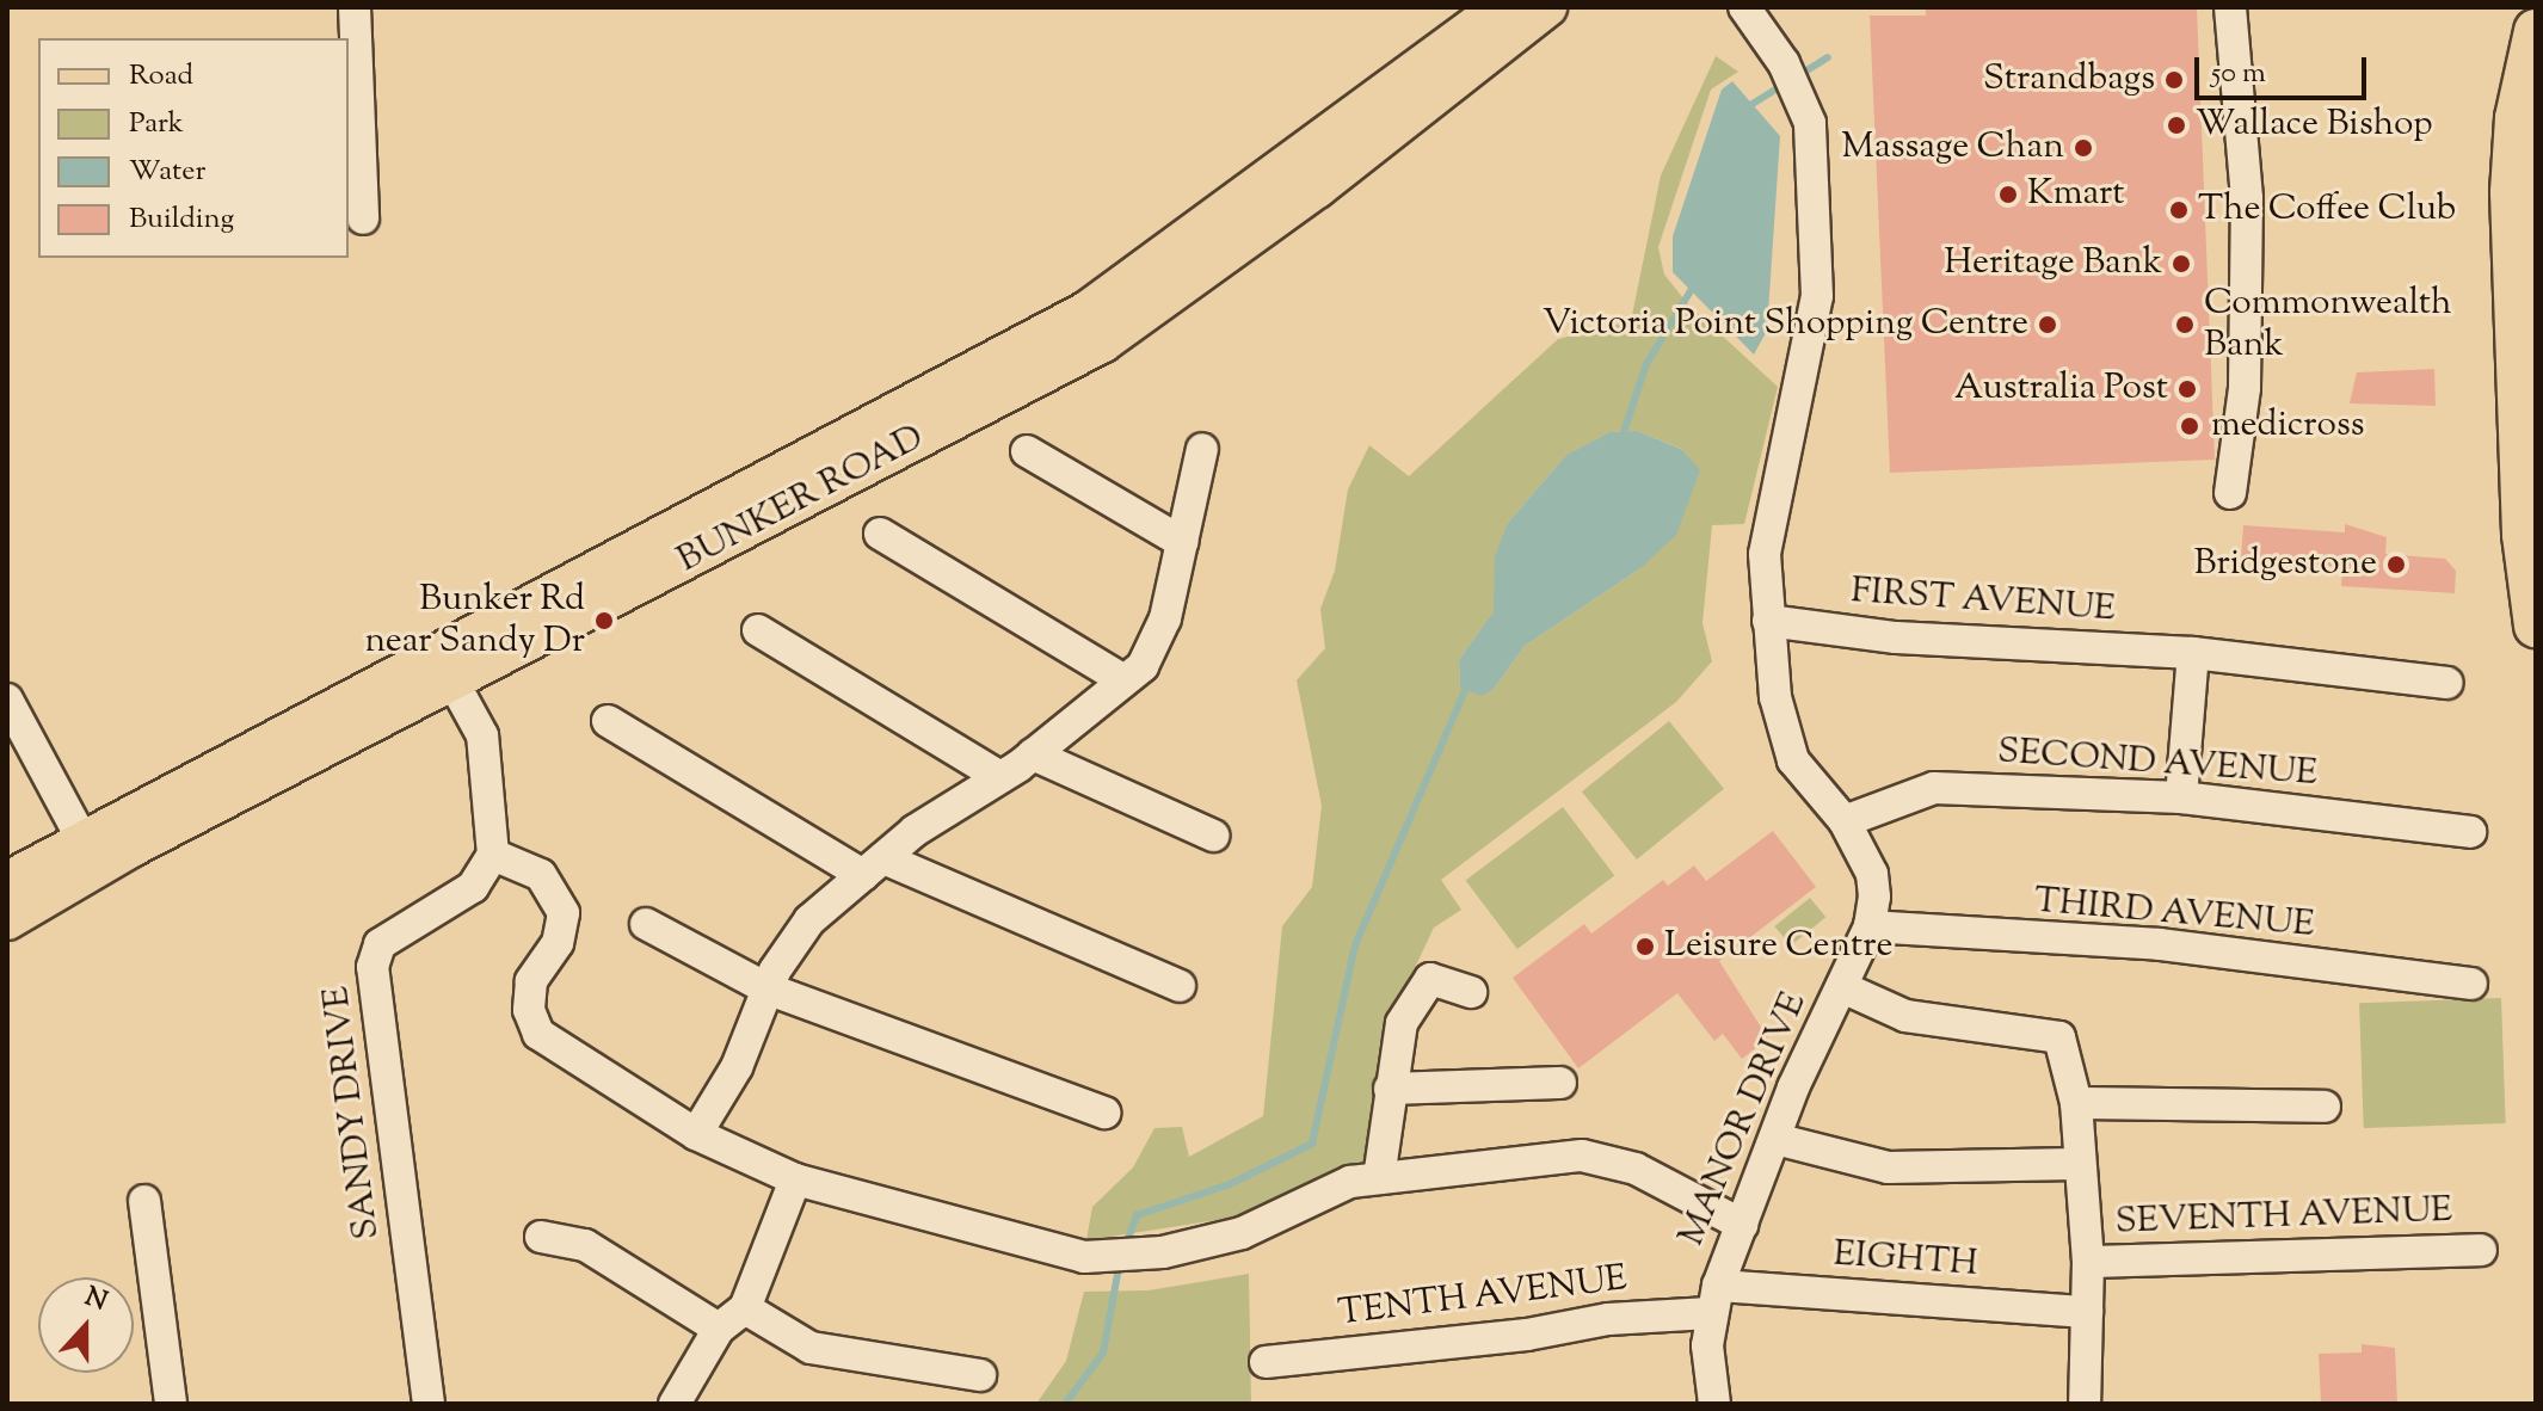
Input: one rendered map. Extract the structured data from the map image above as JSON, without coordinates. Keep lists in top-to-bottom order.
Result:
{
  "streets": {
    "main road": ["BUNKER ROAD"],
    "street": [
      "FIRST AVENUE",
      "SECOND AVENUE",
      "THIRD AVENUE",
      "SANDY DRIVE",
      "MANOR DRIVE",
      "SEVENTH AVENUE",
      "EIGHTH",
      "TENTH AVENUE"
    ]
  },
  "crossings": [
    ["FIRST AVENUE", "MANOR DRIVE"],
    ["SECOND AVENUE", "MANOR DRIVE"],
    ["THIRD AVENUE", "MANOR DRIVE"],
    ["MANOR DRIVE", "EIGHTH"],
    ["MANOR DRIVE", "TENTH AVENUE"],
    ["EIGHTH", "TENTH AVENUE"]
  ],
  "places": [
    "Strandbags",
    "Wallace Bishop",
    "Massage Chan",
    "Kmart",
    "The Coffee Club",
    "Heritage Bank",
    "Victoria Point Shopping Centre",
    "Commonwealth Bank",
    "Australia Post",
    "medicross",
    "Bridgestone",
    "Bunker Rd near Sandy Dr",
    "Leisure Centre"
  ],
  "legend": [
    "Road",
    "Park",
    "Water",
    "Building"
  ],
  "scale_bar": "50 m",
  "north": "top"
}
